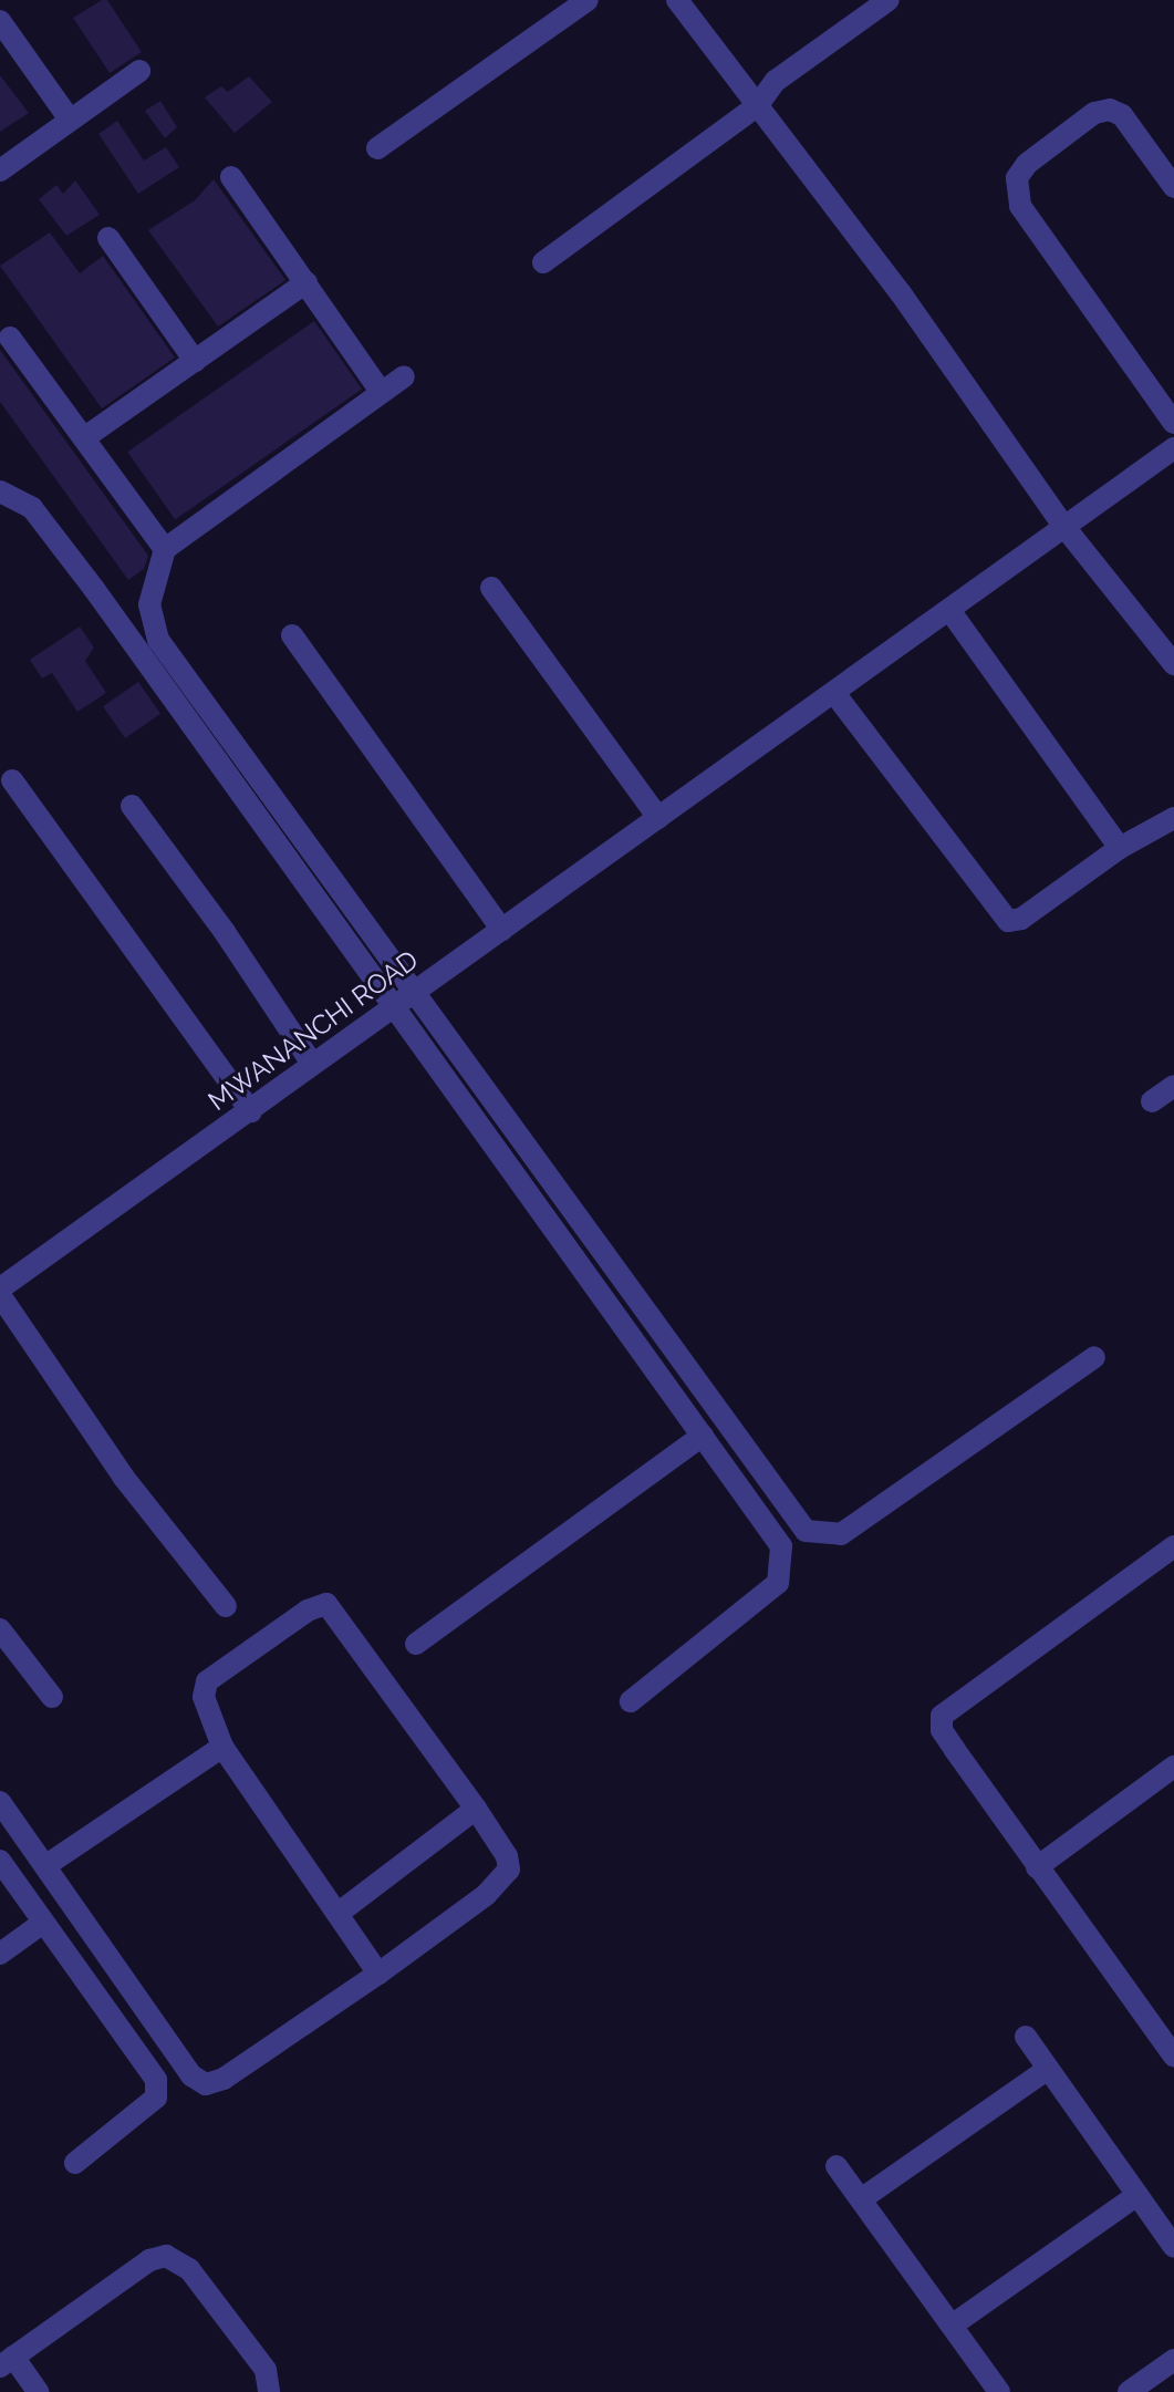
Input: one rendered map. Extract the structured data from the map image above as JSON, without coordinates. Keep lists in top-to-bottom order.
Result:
{
  "streets": {
    "street": ["MWANANCHI ROAD"]
  }
}
